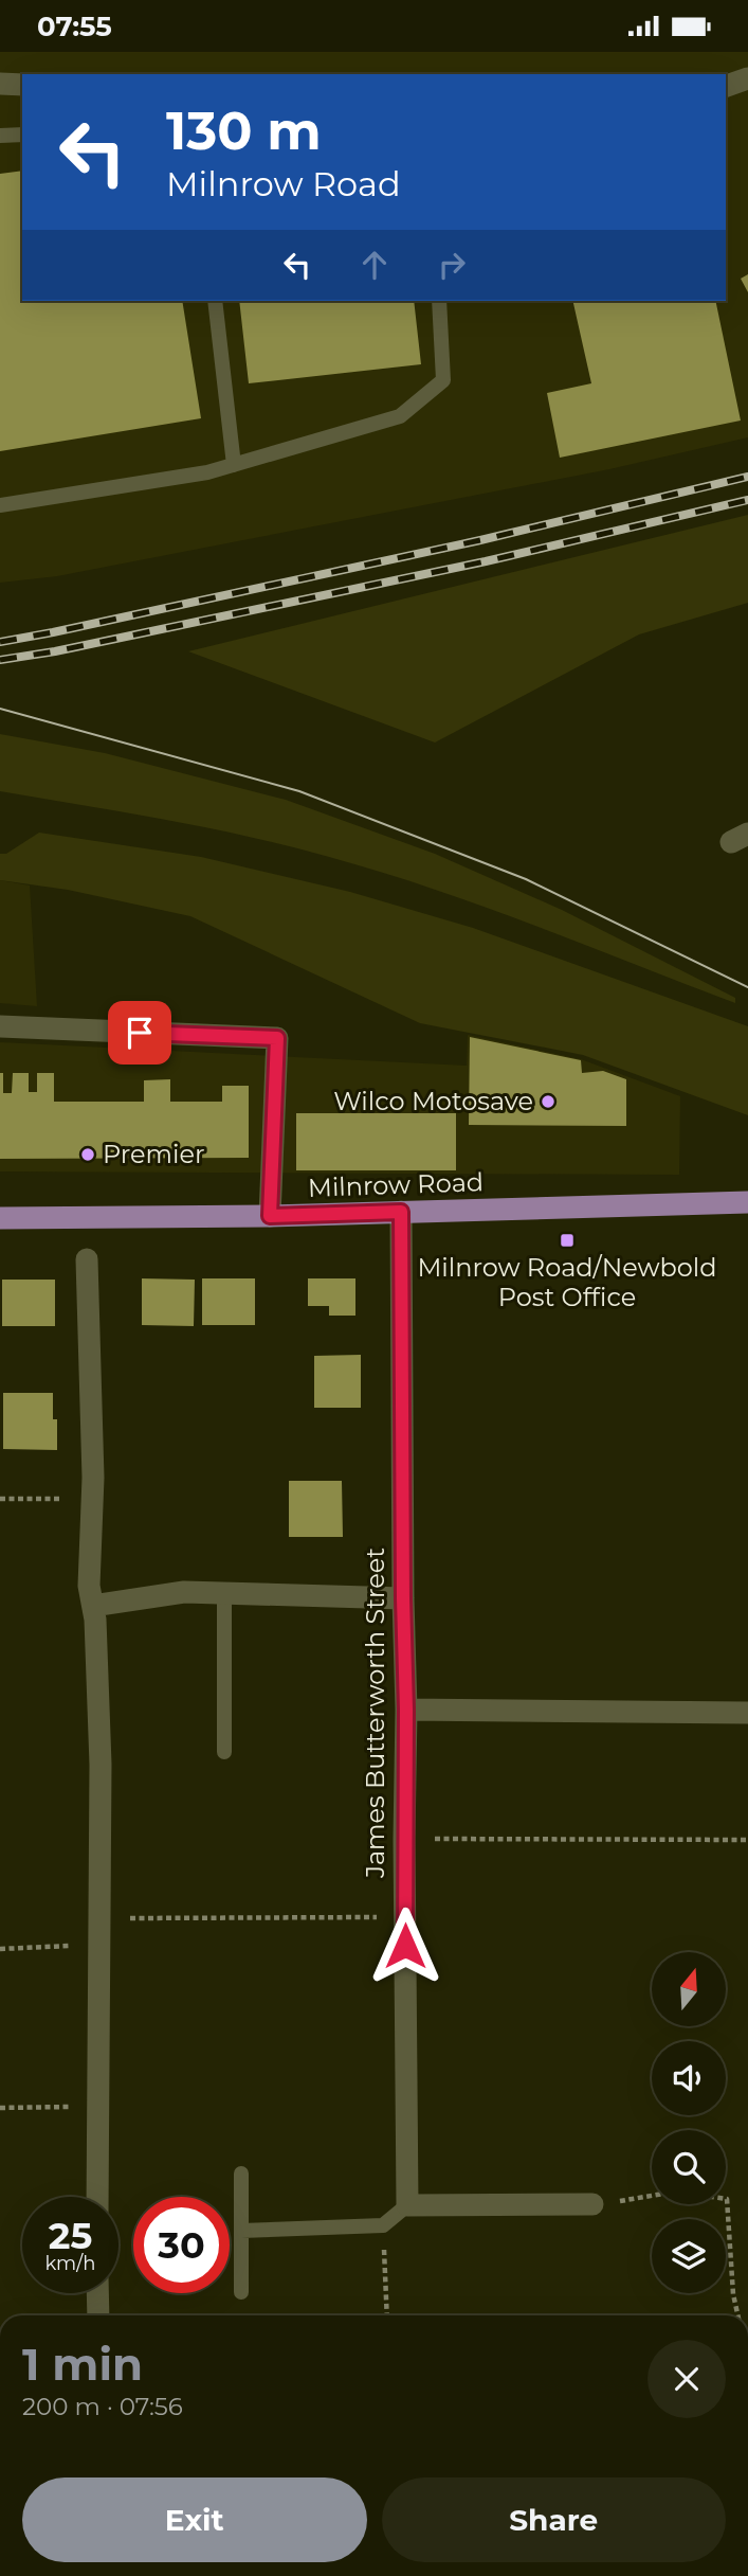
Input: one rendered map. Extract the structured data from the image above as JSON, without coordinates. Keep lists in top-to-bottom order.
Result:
{
  "streets": {
    "main road": ["Milnrow Road"],
    "street": ["James Butterworth Street"]
  },
  "crossings": [
    ["Milnrow Road", "James Butterworth Street"]
  ],
  "places": {
    "other": ["Wilco Motosave", "Premier"],
    "transit": ["Milnrow Road/Newbold Post Office"]
  },
  "north": "top",
  "page": {
    "status": "07:55",
    "turn": ["130 m", "Milnrow Road"],
    "speed": "25 km/h",
    "limit": "30",
    "heading": ["1 min", "200 m · 07:56"],
    "buttons": ["Exit", "Share"]
  }
}
